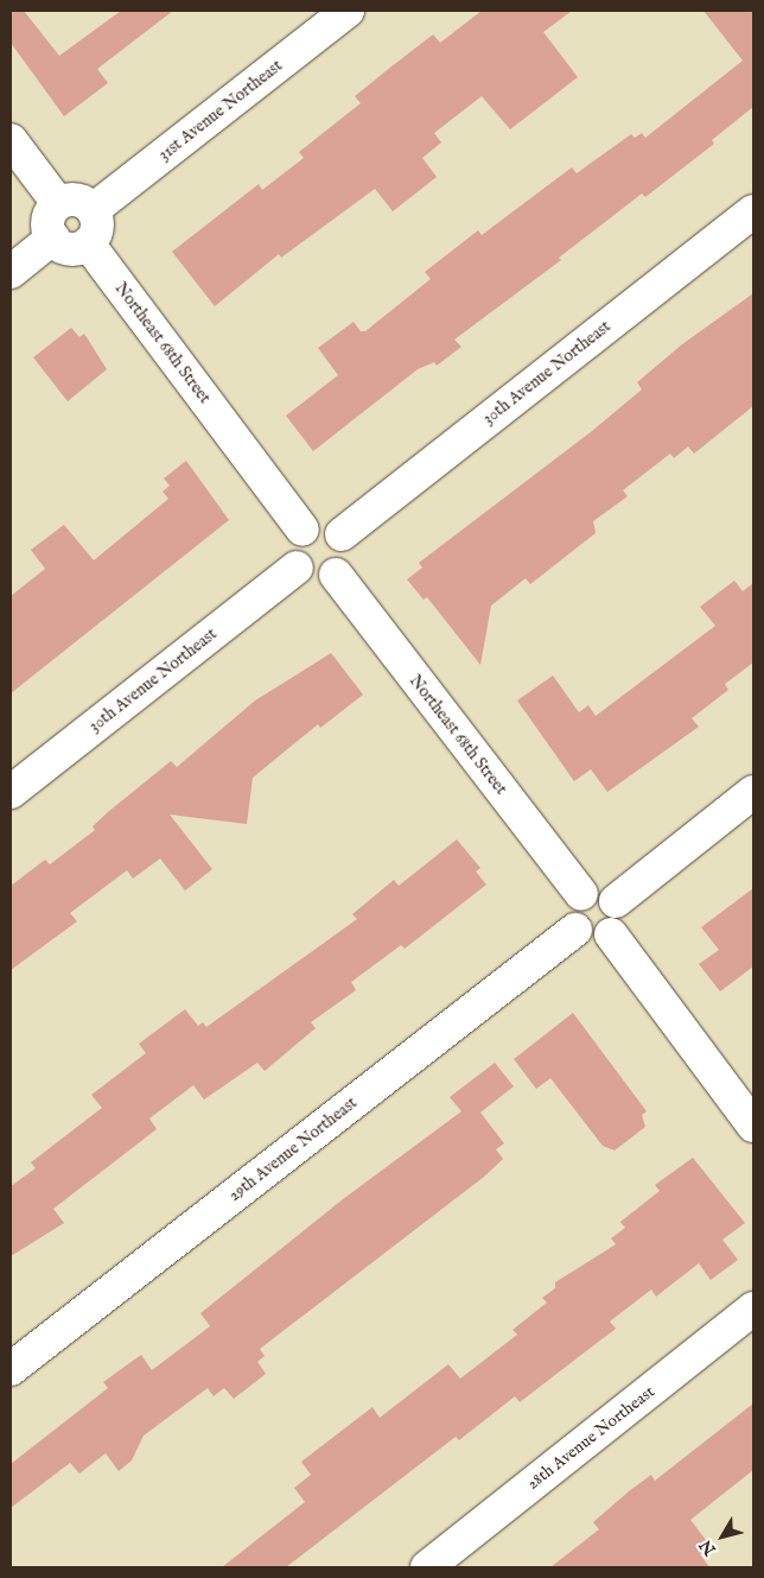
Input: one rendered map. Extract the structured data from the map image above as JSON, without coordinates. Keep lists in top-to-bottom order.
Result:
{
  "streets": {
    "street": [
      "31st Avenue Northeast",
      "Northeast 68th Street",
      "30th Avenue Northeast",
      "29th Avenue Northeast",
      "28th Avenue Northeast"
    ]
  },
  "crossings": [
    ["31st Avenue Northeast", "Northeast 68th Street"],
    ["Northeast 68th Street", "30th Avenue Northeast"],
    ["Northeast 68th Street", "29th Avenue Northeast"]
  ],
  "north": "bottom left"
}
